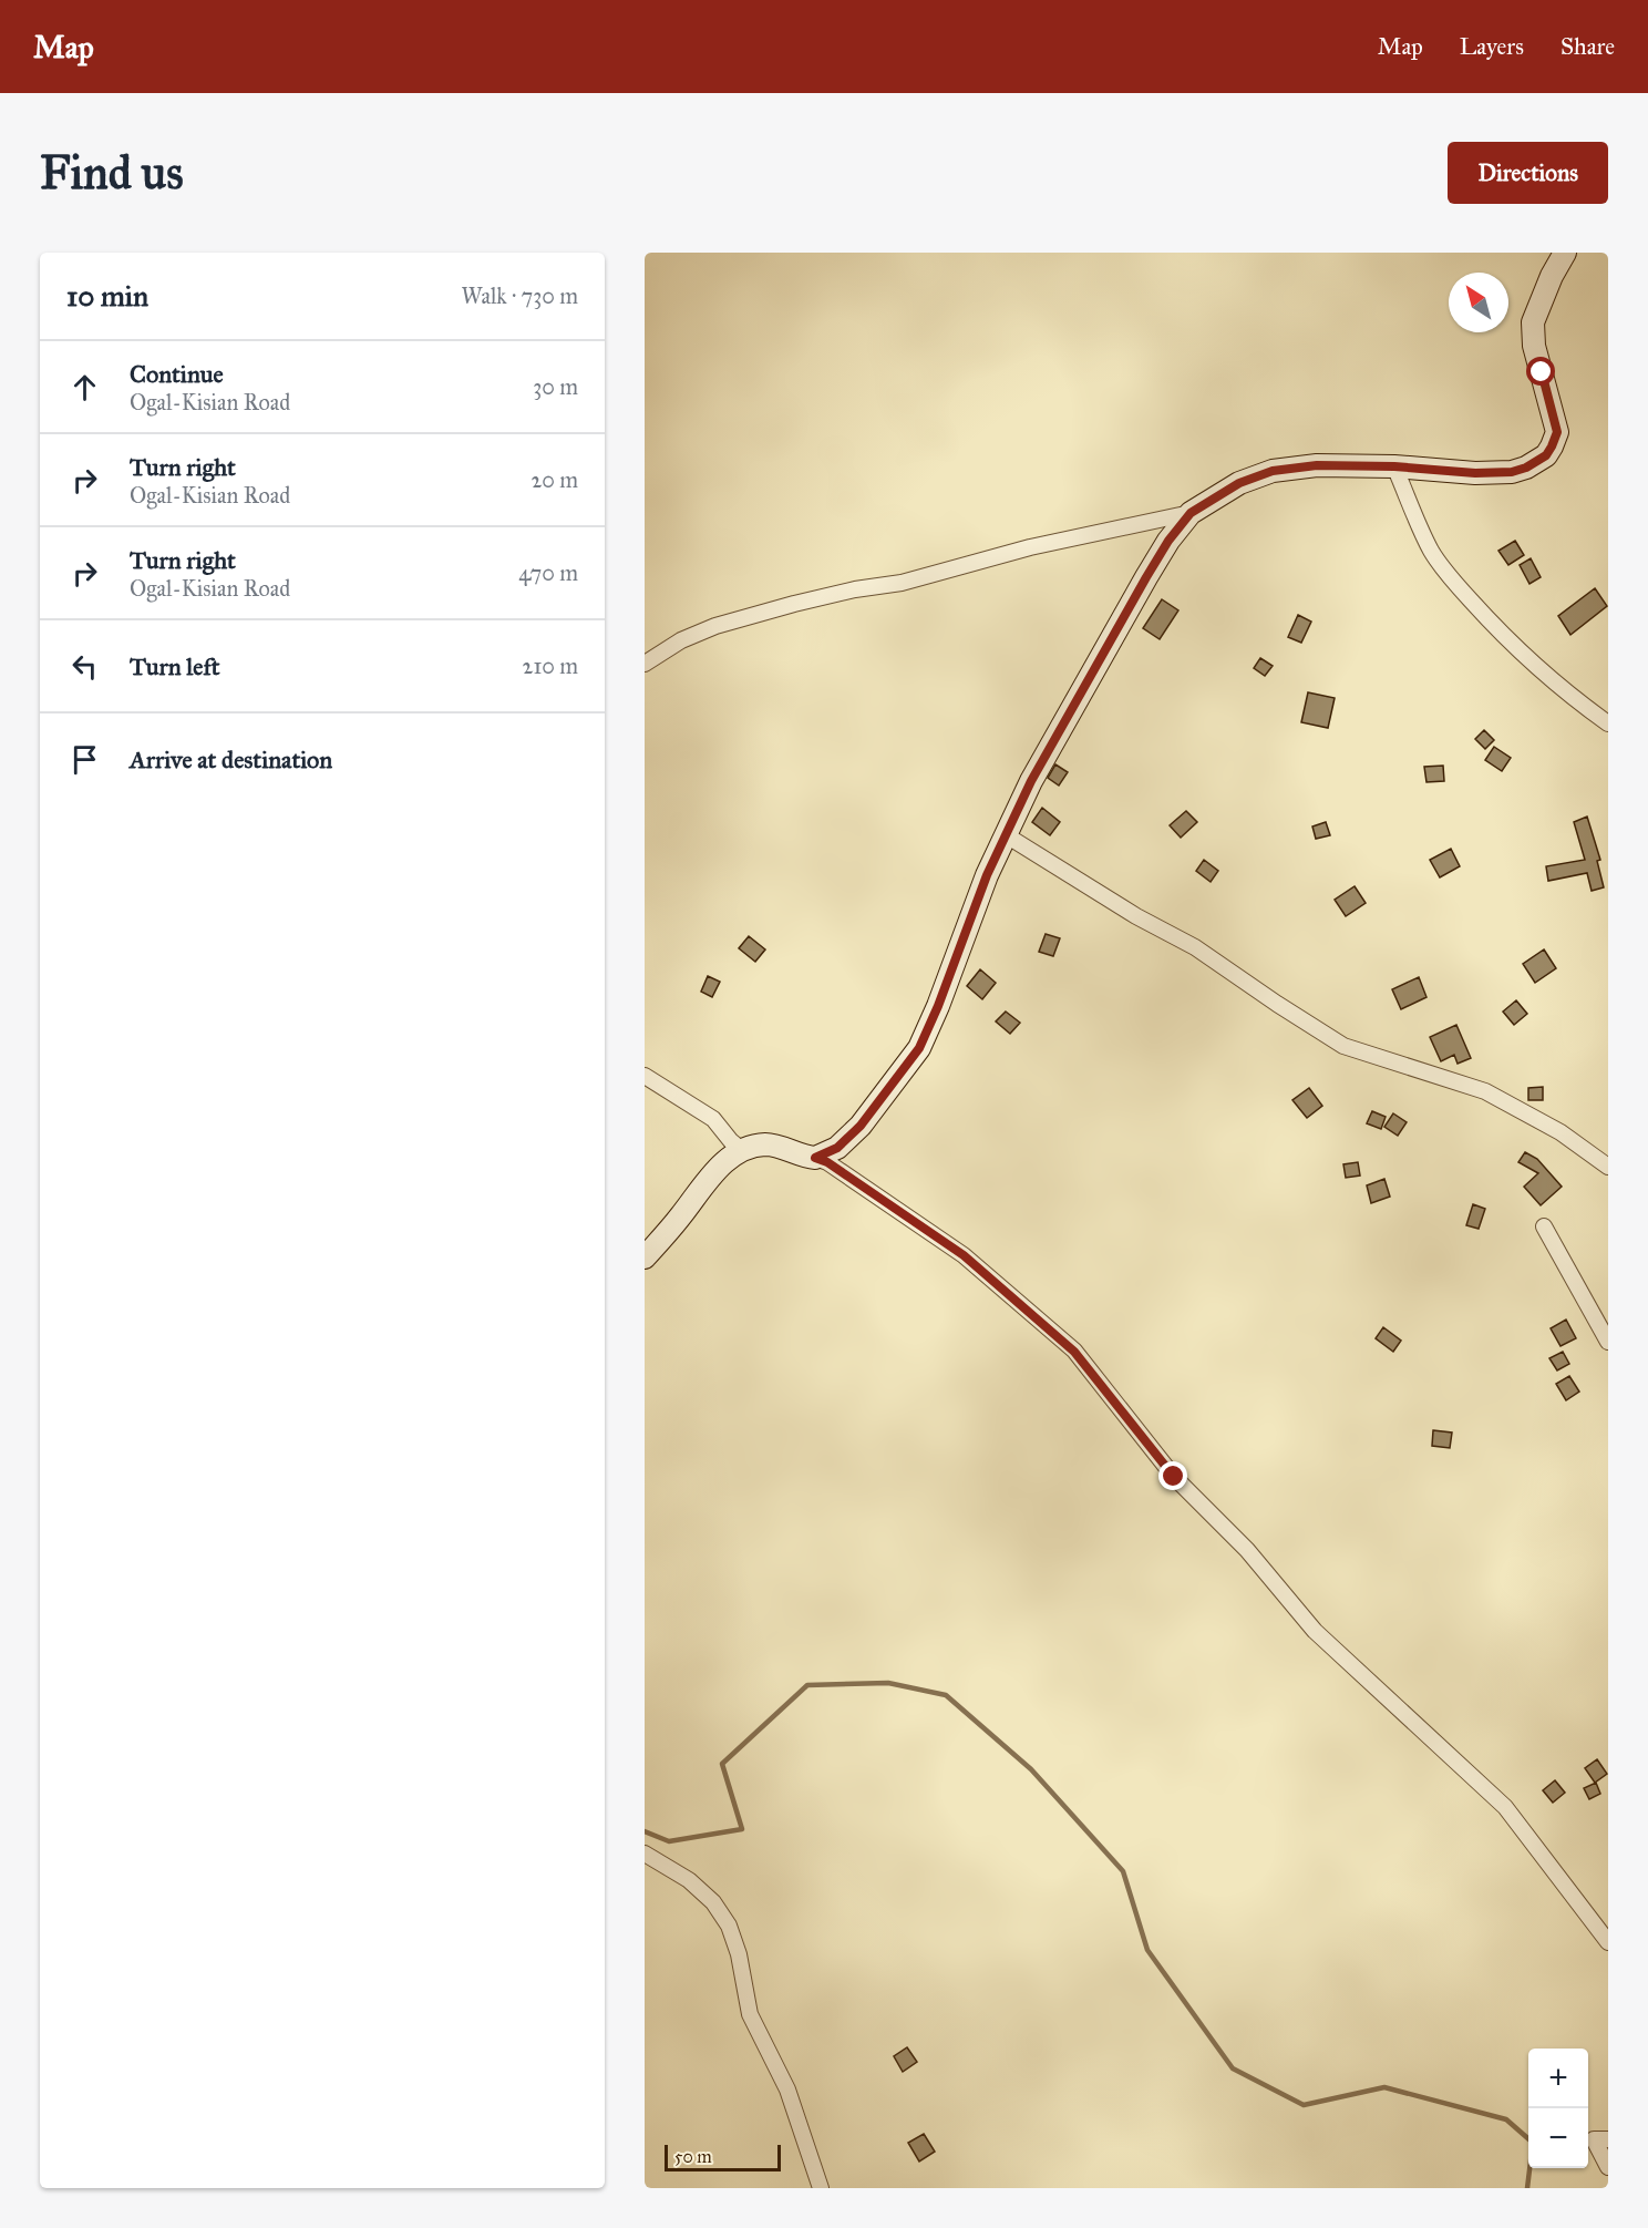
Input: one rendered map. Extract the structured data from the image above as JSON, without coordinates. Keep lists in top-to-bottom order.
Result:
{
  "scale_bar": "50 m",
  "north": "top left",
  "page": {
    "header": "Map",
    "nav": ["Map", "Layers", "Share"],
    "buttons": "Directions",
    "title": "Find us",
    "heading": ["10 min", "Walk · 730 m"],
    "list": [
      ["Continue", "Ogal-Kisian Road", "30 m"],
      ["Turn right", "Ogal-Kisian Road", "20 m"],
      ["Turn right", "Ogal-Kisian Road", "470 m"],
      ["Turn left", "210 m"],
      "Arrive at destination"
    ],
    "map_buttons": ["+", "−"],
    "scale": "50 m"
  }
}
